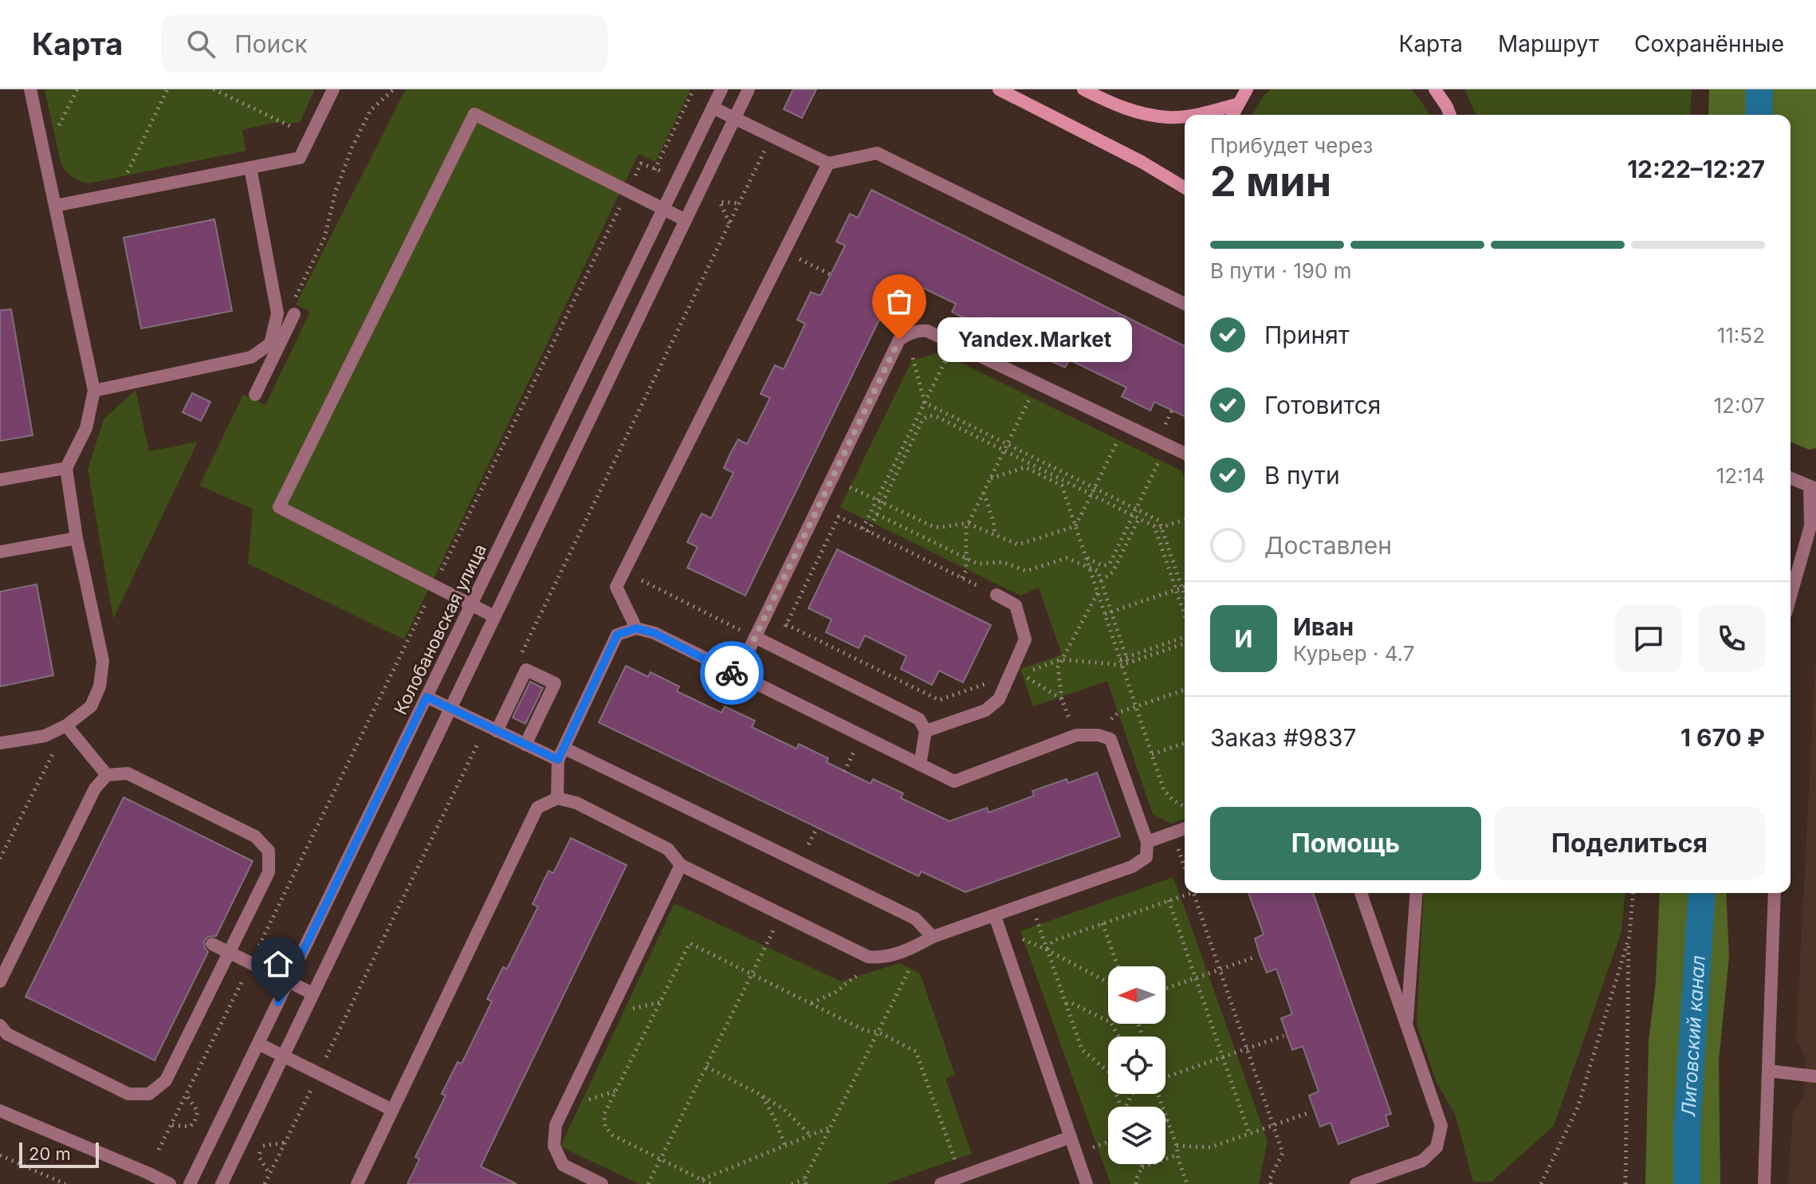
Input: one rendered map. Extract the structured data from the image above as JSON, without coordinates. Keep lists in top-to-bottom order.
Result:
{
  "streets": {
    "street": ["Колобановская улица"]
  },
  "water": ["Лиговский канал"],
  "places": ["Yandex.Market"],
  "scale_bar": "20 m",
  "north": "left",
  "page": {
    "header": "Карта",
    "search": "Поиск",
    "nav": ["Карта", "Маршрут", "Сохранённые"],
    "heading": ["2 мин", "Прибудет через", "12:22–12:27"],
    "panel": [
      "Иван",
      "Курьер · 4.7",
      "Заказ #9837",
      "1 670 ₽"
    ],
    "bar": "В пути · 190 m",
    "list": [
      ["Принят", "11:52"],
      ["Готовится", "12:07"],
      ["В пути", "12:14"],
      "Доставлен"
    ],
    "bubble": "Yandex.Market",
    "round": "И",
    "buttons": ["Помощь", "Поделиться"],
    "scale": "20 m"
  }
}
